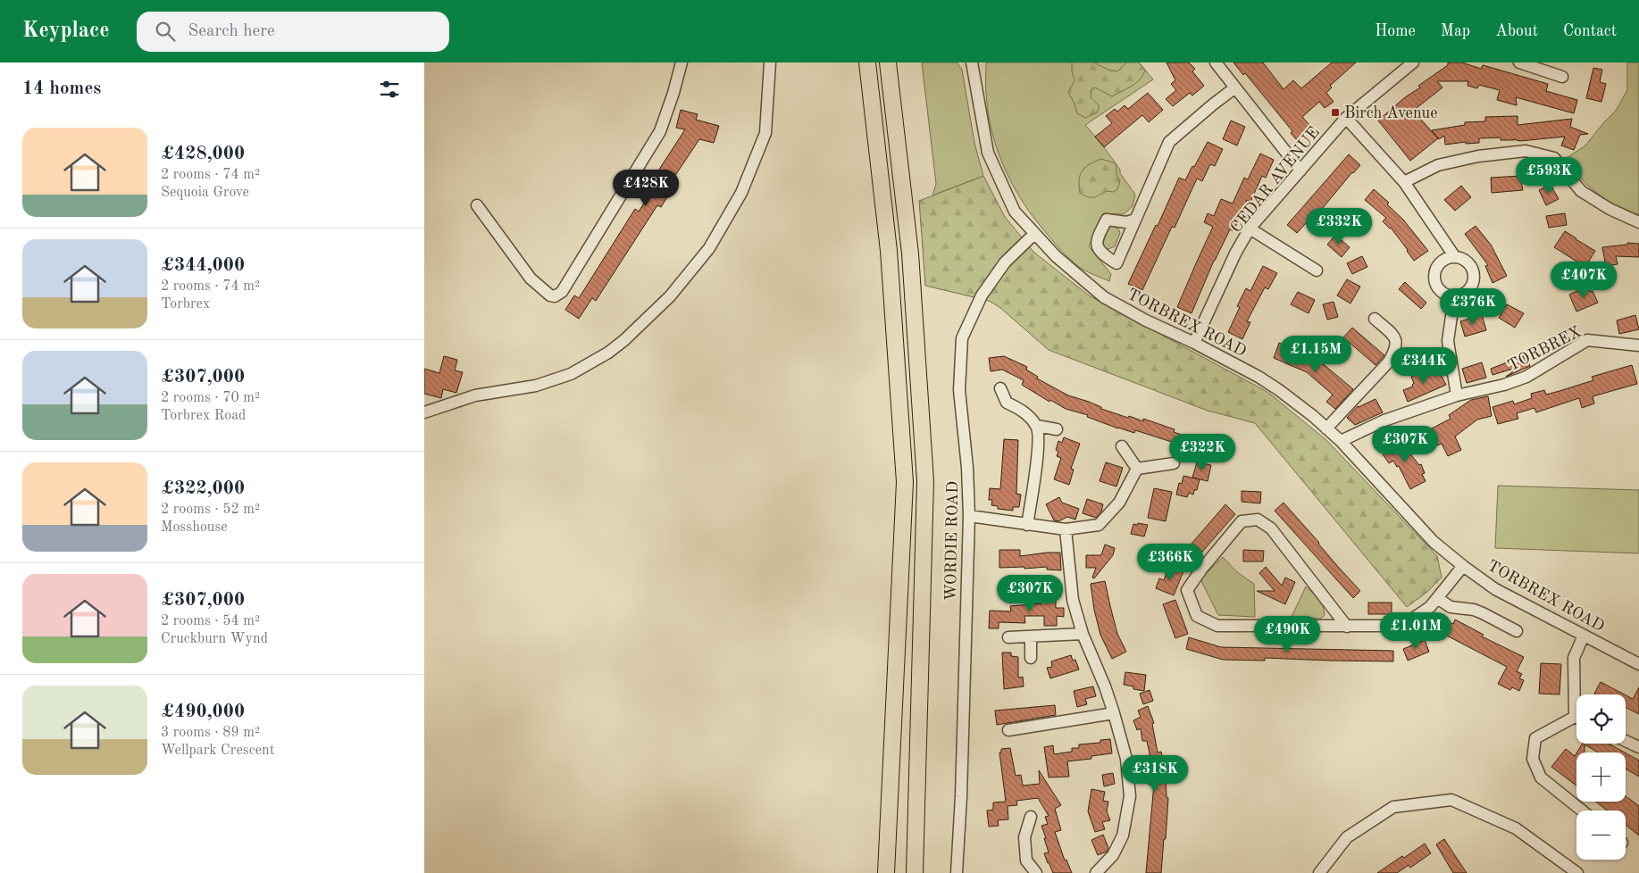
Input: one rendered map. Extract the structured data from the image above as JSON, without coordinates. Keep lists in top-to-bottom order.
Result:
{
  "streets": {
    "street": [
      "CEDAR AVENUE",
      "TORBREX ROAD",
      "TORBREX",
      "WORDIE ROAD"
    ]
  },
  "crossings": [
    ["CEDAR AVENUE", "TORBREX ROAD"],
    ["TORBREX ROAD", "TORBREX"],
    ["TORBREX ROAD", "WORDIE ROAD"]
  ],
  "places": {
    "transit": ["Birch Avenue"]
  },
  "page": {
    "header": "Keyplace",
    "search": "Search here",
    "nav": [
      "Home",
      "Map",
      "About",
      "Contact"
    ],
    "heading": "14 homes",
    "list": [
      {
        "name": "£428,000",
        "note": "2 rooms · 74 m² · Sequoia Grove"
      },
      {
        "name": "£344,000",
        "note": "2 rooms · 74 m² · Torbrex"
      },
      {
        "name": "£307,000",
        "note": "2 rooms · 70 m² · Torbrex Road"
      },
      {
        "name": "£322,000",
        "note": "2 rooms · 52 m² · Mosshouse"
      },
      {
        "name": "£307,000",
        "note": "2 rooms · 54 m² · Cruckburn Wynd"
      },
      {
        "name": "£490,000",
        "note": "3 rooms · 89 m² · Wellpark Crescent"
      }
    ],
    "price": [
      "£593K",
      "£428K",
      "£332K",
      "£407K",
      "£376K",
      "£1.15M",
      "£344K",
      "£307K",
      "£322K",
      "£366K",
      "£307K",
      "£1.01M",
      "£490K",
      "£318K"
    ],
    "map_buttons": ["+", "−"]
  }
}
